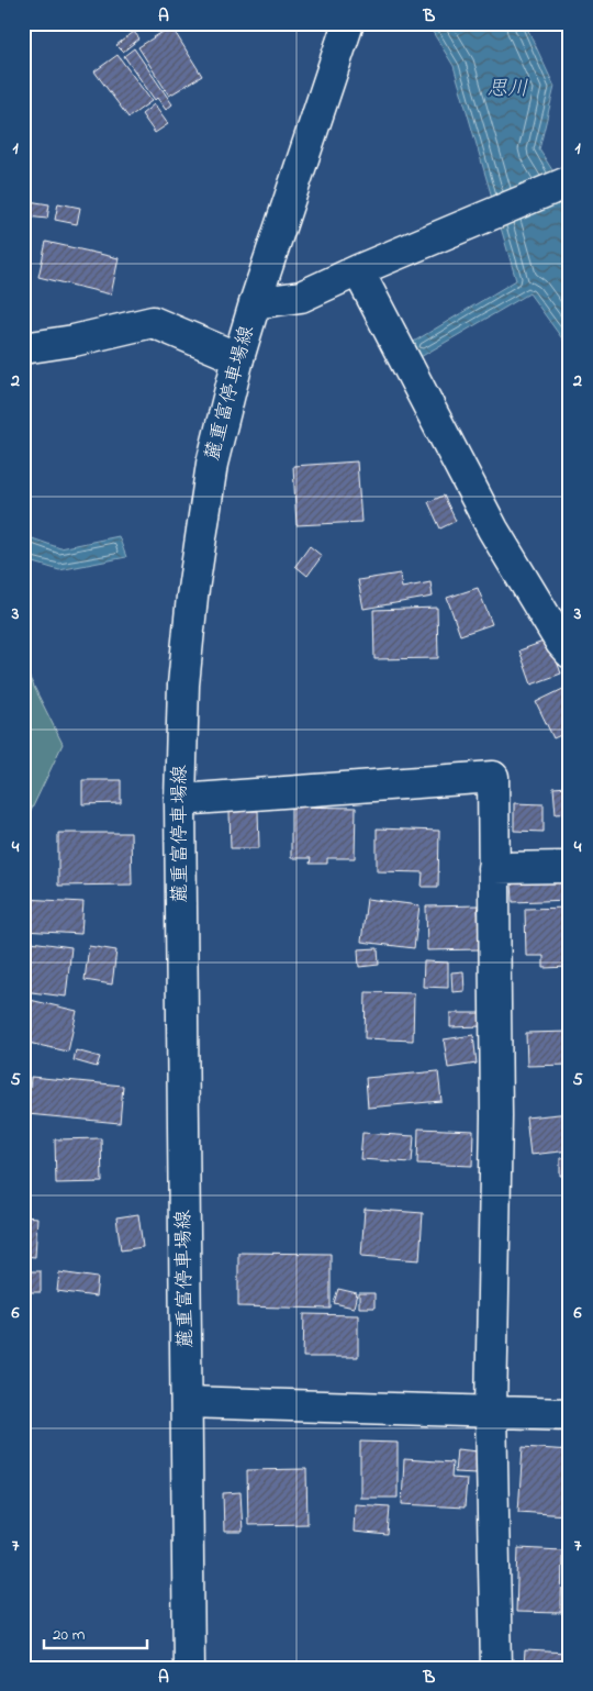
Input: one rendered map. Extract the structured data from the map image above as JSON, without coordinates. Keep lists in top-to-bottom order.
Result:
{
  "streets": {
    "street": ["麓重富停車場線"]
  },
  "water": ["思川"],
  "scale_bar": "20 m",
  "grid": {
    "columns": ["A", "B"],
    "rows": [
      "1",
      "2",
      "3",
      "4",
      "5",
      "6",
      "7"
    ]
  }
}
